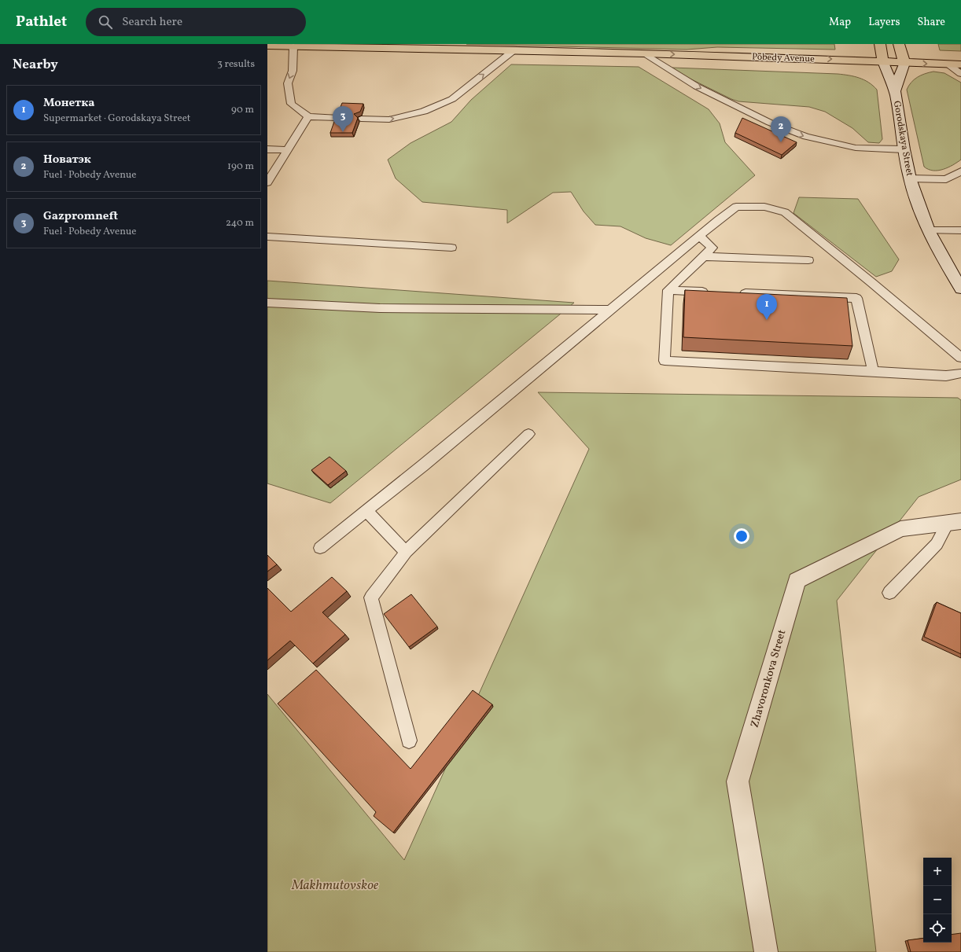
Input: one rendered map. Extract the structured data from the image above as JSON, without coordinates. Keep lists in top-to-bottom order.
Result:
{
  "streets": {
    "main road": ["Pobedy Avenue", "Gorodskaya Street"],
    "street": ["Zhavoronkova Street"]
  },
  "crossings": [
    ["Pobedy Avenue", "Gorodskaya Street"]
  ],
  "one_way": ["Pobedy Avenue"],
  "parks": ["Makhmutovskoe"],
  "page": {
    "header": "Pathlet",
    "search": "Search here",
    "nav": ["Map", "Layers", "Share"],
    "heading": ["Nearby", "3 results"],
    "list": [
      {
        "mark": "1",
        "name": "Монетка",
        "note": "Supermarket · Gorodskaya Street",
        "value": "90 m"
      },
      {
        "mark": "2",
        "name": "Новатэк",
        "note": "Fuel · Pobedy Avenue",
        "value": "190 m"
      },
      {
        "mark": "3",
        "name": "Gazpromneft",
        "note": "Fuel · Pobedy Avenue",
        "value": "240 m"
      }
    ],
    "pins": ["3", "2", "1"],
    "map_buttons": ["+", "−"]
  }
}
